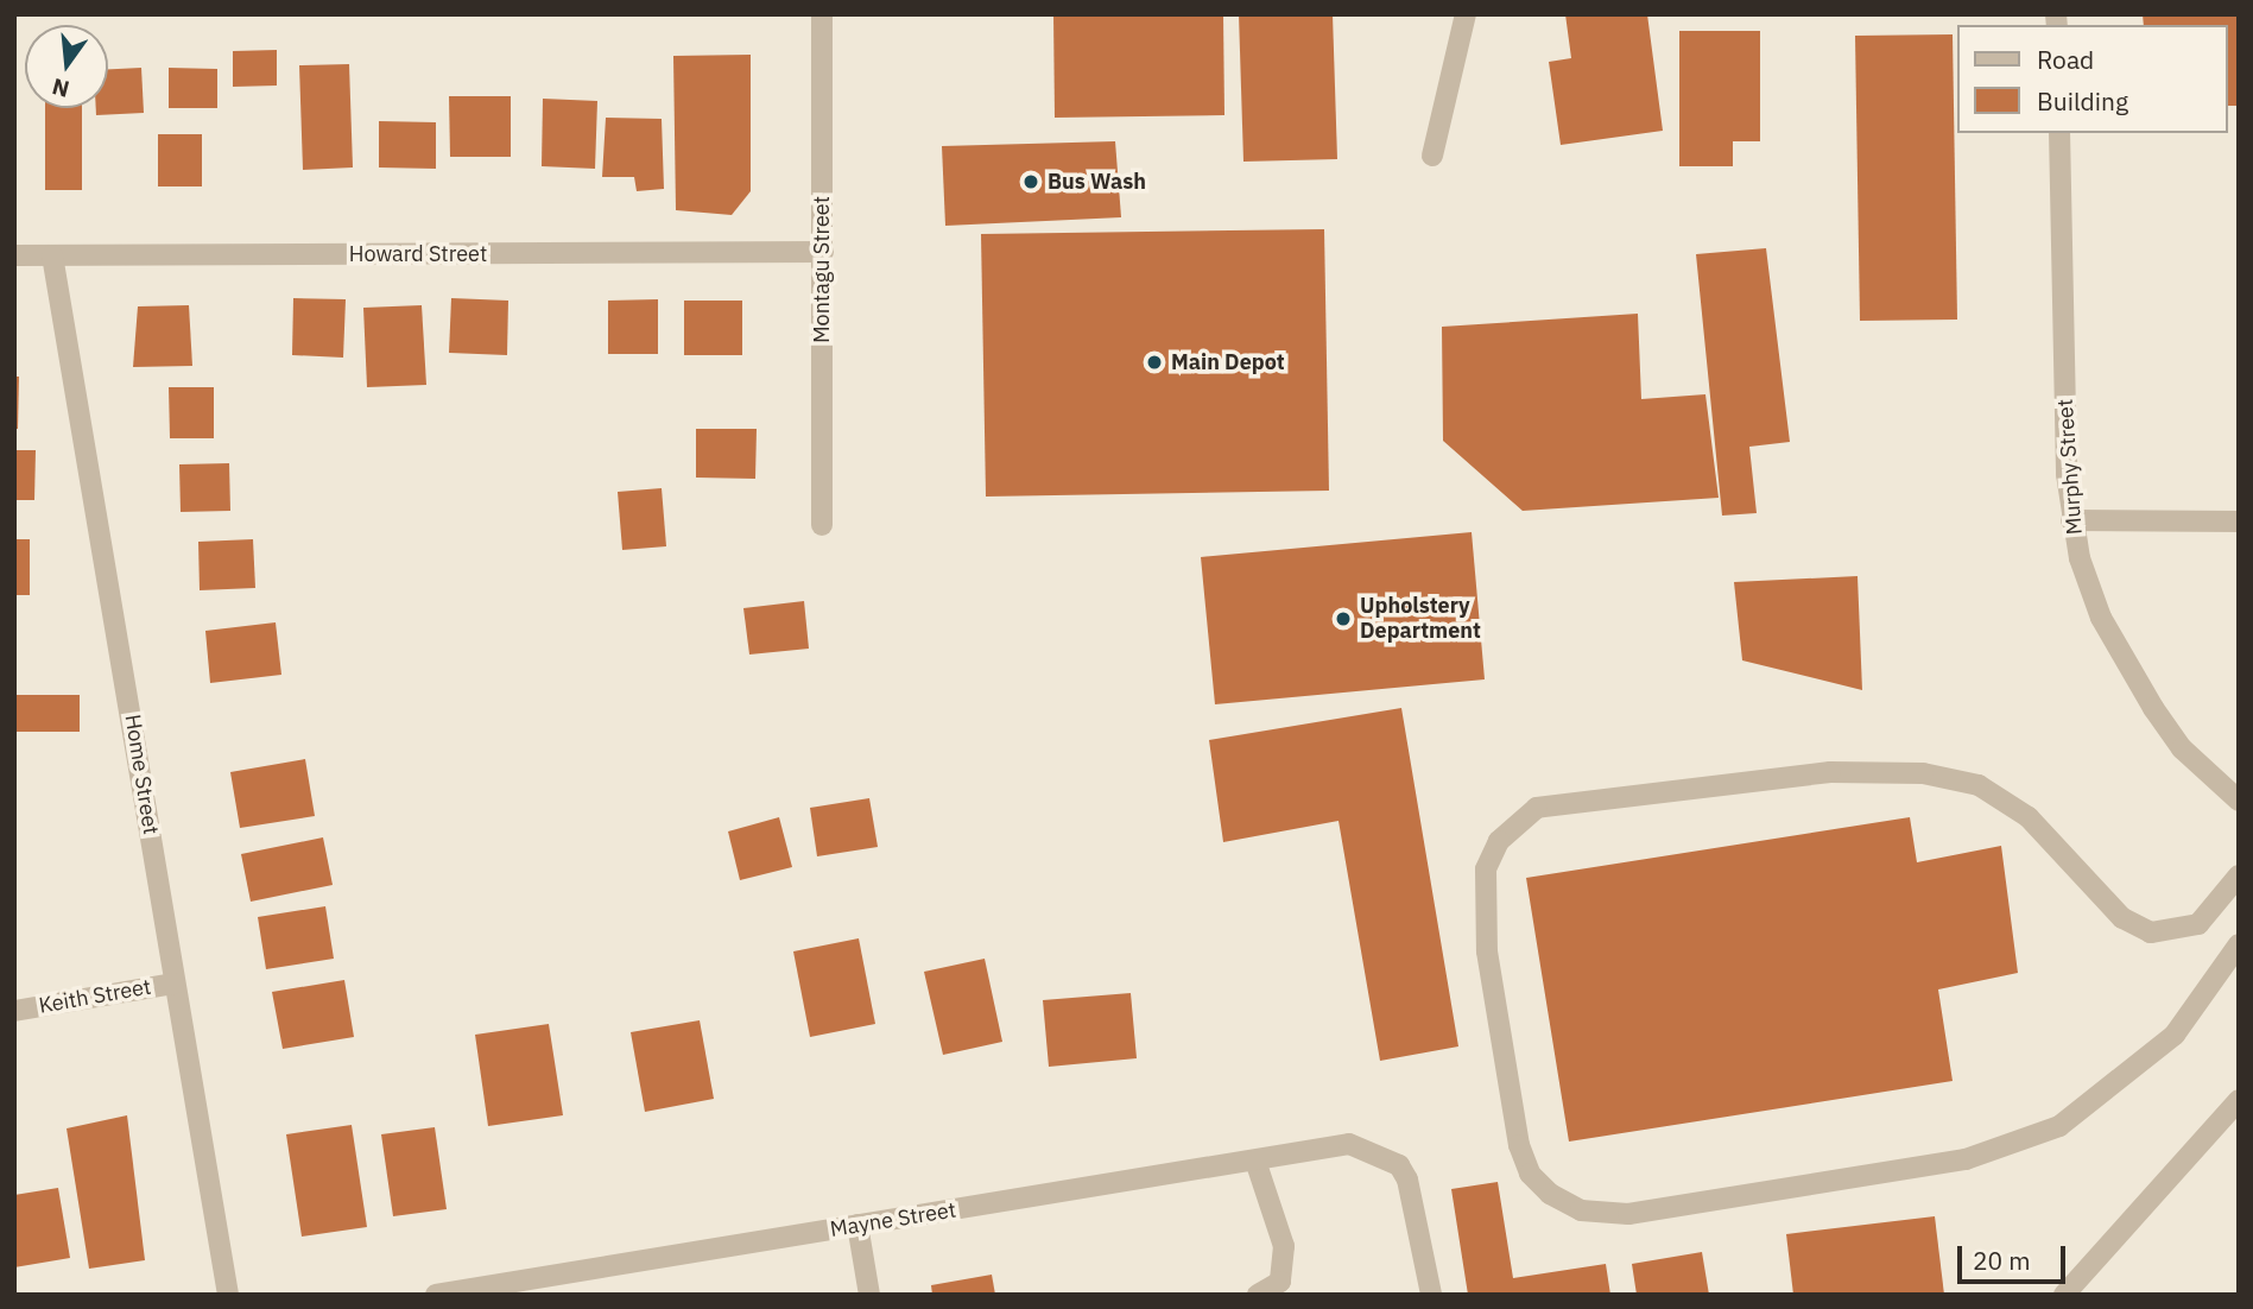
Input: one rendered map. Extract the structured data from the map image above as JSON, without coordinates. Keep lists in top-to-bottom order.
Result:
{
  "streets": {
    "street": [
      "Howard Street",
      "Montagu Street",
      "Murphy Street",
      "Home Street",
      "Keith Street",
      "Mayne Street"
    ]
  },
  "crossings": [
    ["Howard Street", "Montagu Street"],
    ["Howard Street", "Home Street"],
    ["Home Street", "Keith Street"]
  ],
  "places": ["Bus Wash", "Main Depot", "Upholstery Department"],
  "legend": ["Road", "Building"],
  "scale_bar": "20 m",
  "north": "bottom"
}
